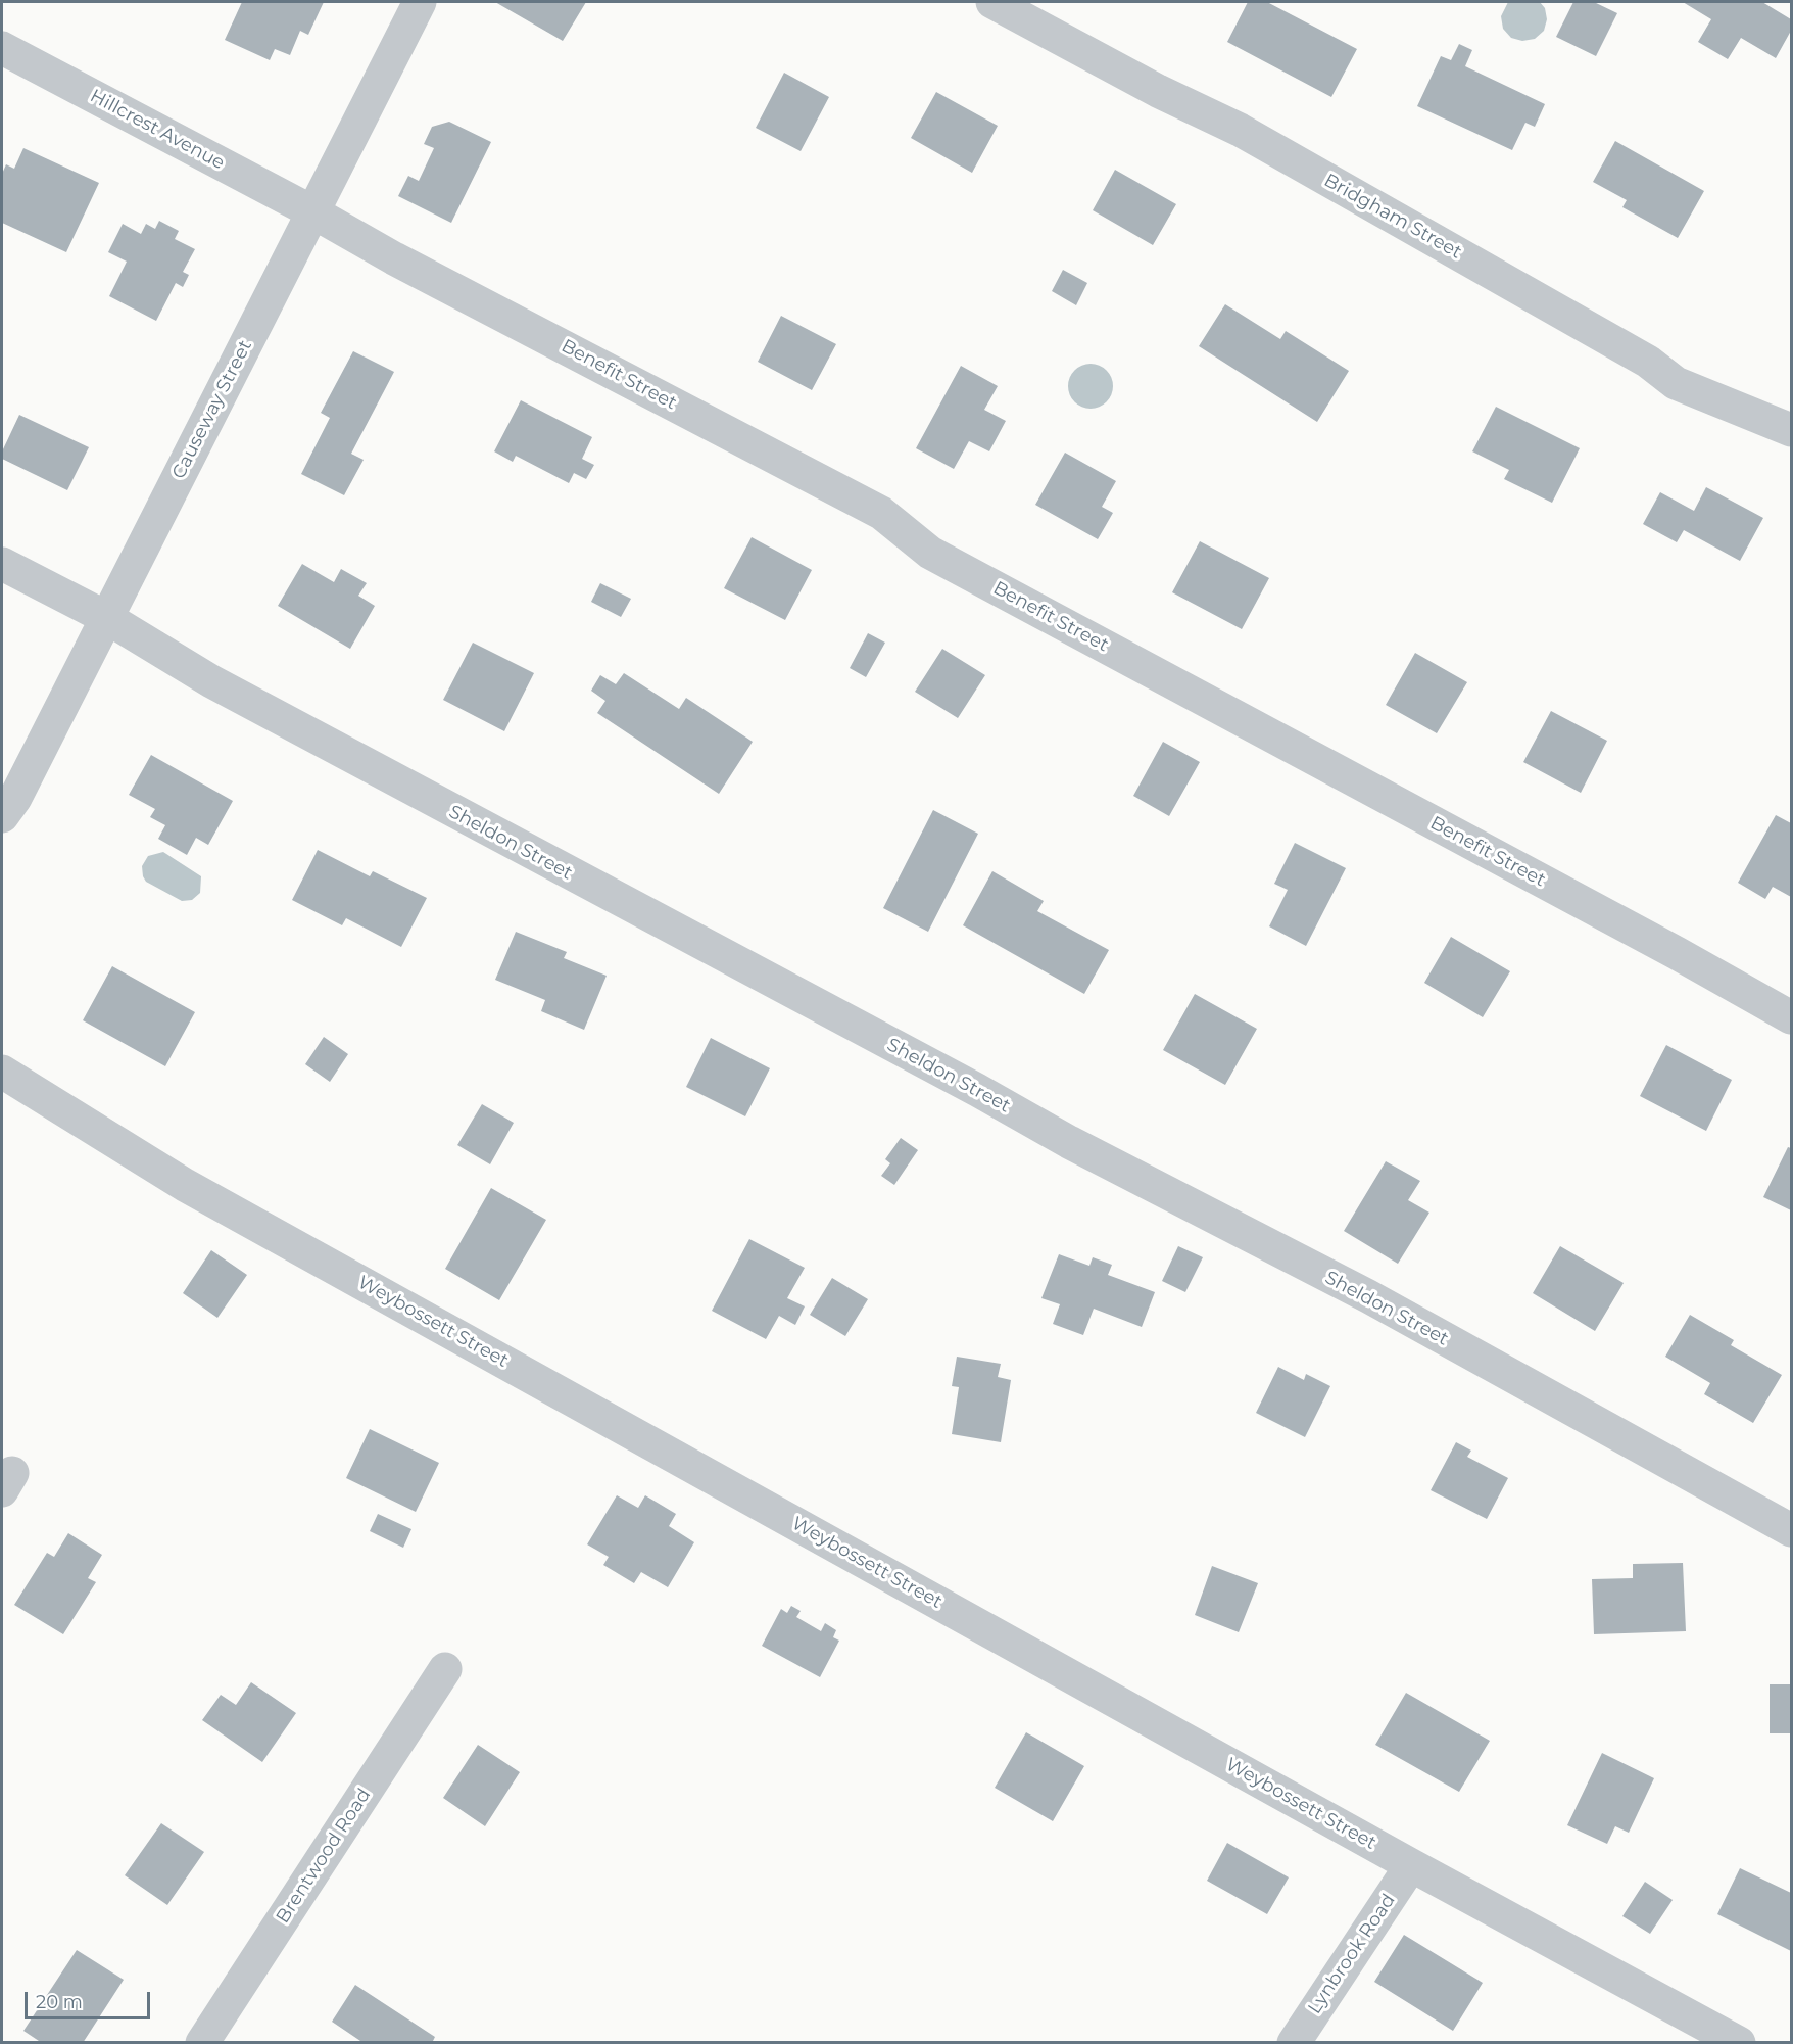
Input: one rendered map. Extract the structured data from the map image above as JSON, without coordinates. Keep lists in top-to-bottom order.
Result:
{
  "streets": {
    "street": [
      "Hillcrest Avenue",
      "Bridgham Street",
      "Benefit Street",
      "Causeway Street",
      "Sheldon Street",
      "Weybossett Street",
      "Brentwood Road",
      "Lynbrook Road"
    ]
  },
  "crossings": [
    ["Hillcrest Avenue", "Benefit Street"],
    ["Hillcrest Avenue", "Causeway Street"],
    ["Benefit Street", "Causeway Street"],
    ["Causeway Street", "Sheldon Street"],
    ["Weybossett Street", "Lynbrook Road"]
  ],
  "scale_bar": "20 m"
}
